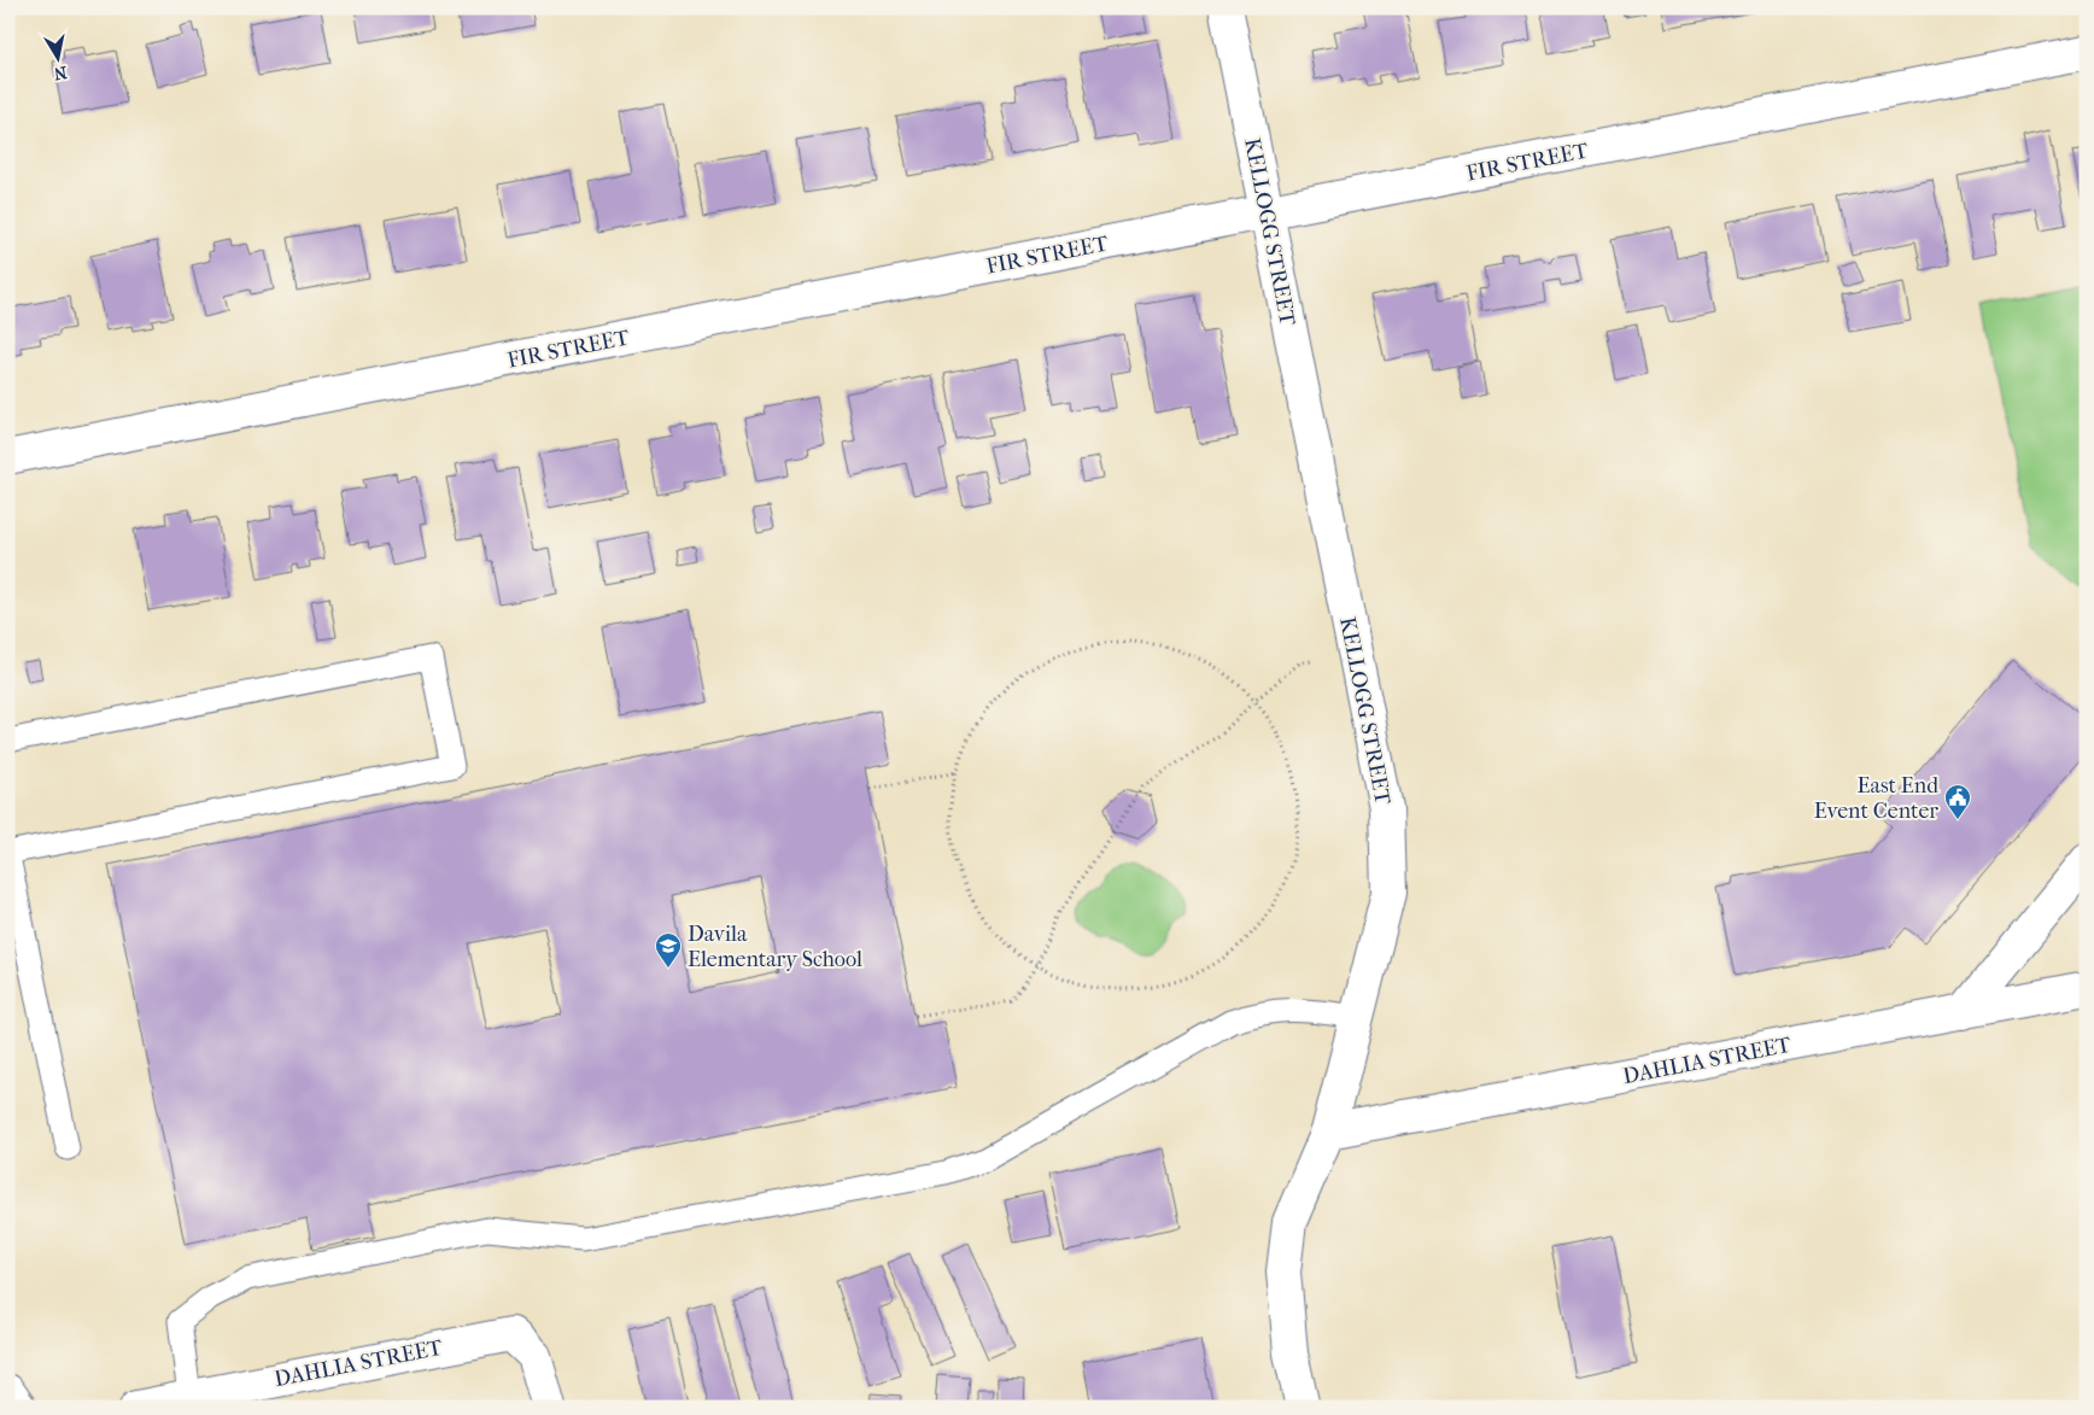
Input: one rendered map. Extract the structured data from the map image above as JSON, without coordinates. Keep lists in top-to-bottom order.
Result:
{
  "streets": {
    "street": ["FIR STREET", "KELLOGG STREET", "DAHLIA STREET"]
  },
  "crossings": [
    ["FIR STREET", "KELLOGG STREET"],
    ["KELLOGG STREET", "DAHLIA STREET"]
  ],
  "places": {
    "public building": ["East End Event Center"],
    "school or university": ["Davila Elementary School"]
  },
  "north": "bottom"
}
